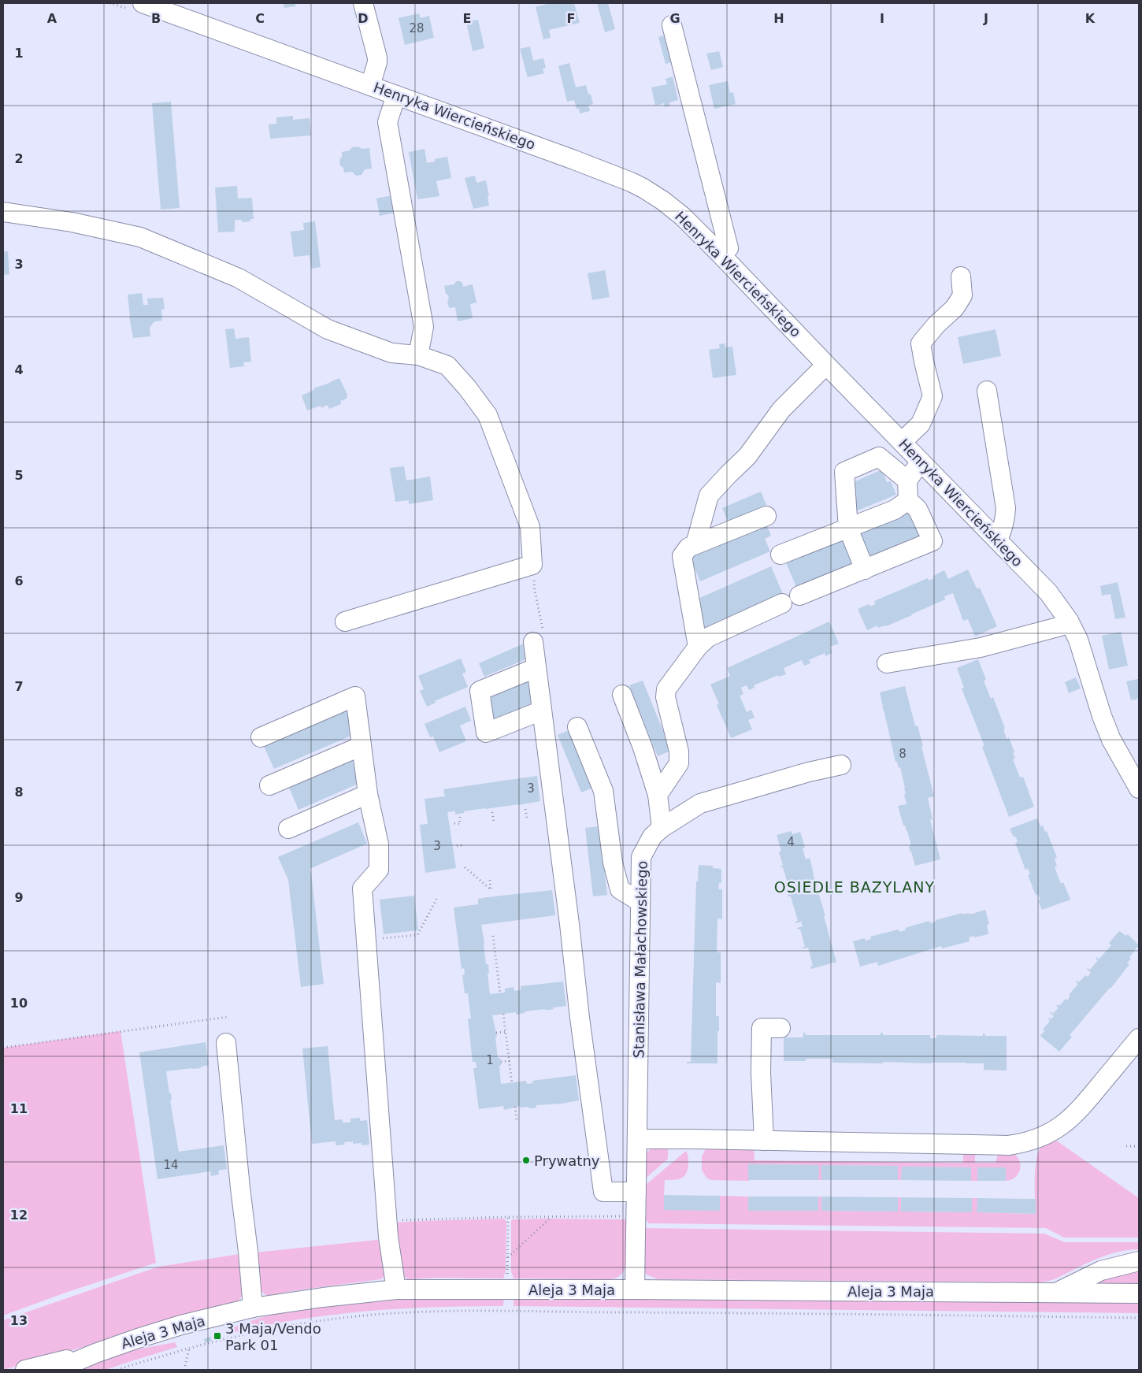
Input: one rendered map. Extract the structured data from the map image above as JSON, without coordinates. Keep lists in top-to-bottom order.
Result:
{
  "streets": {
    "street": ["Henryka Wiercieńskiego", "Stanisława Małachowskiego", "Aleja 3 Maja"]
  },
  "crossings": [
    ["Stanisława Małachowskiego", "Aleja 3 Maja"]
  ],
  "districts": ["OSIEDLE BAZYLANY"],
  "places": {
    "other": ["Prywatny"],
    "transit": ["3 Maja/Vendo Park 01"]
  },
  "house_numbers": [
    "28",
    "8",
    "3",
    "4",
    "3",
    "1",
    "14"
  ],
  "grid": {
    "columns": [
      "A",
      "B",
      "C",
      "D",
      "E",
      "F",
      "G",
      "H",
      "I",
      "J",
      "K"
    ],
    "rows": [
      "1",
      "2",
      "3",
      "4",
      "5",
      "6",
      "7",
      "8",
      "9",
      "10",
      "11",
      "12",
      "13"
    ]
  }
}
